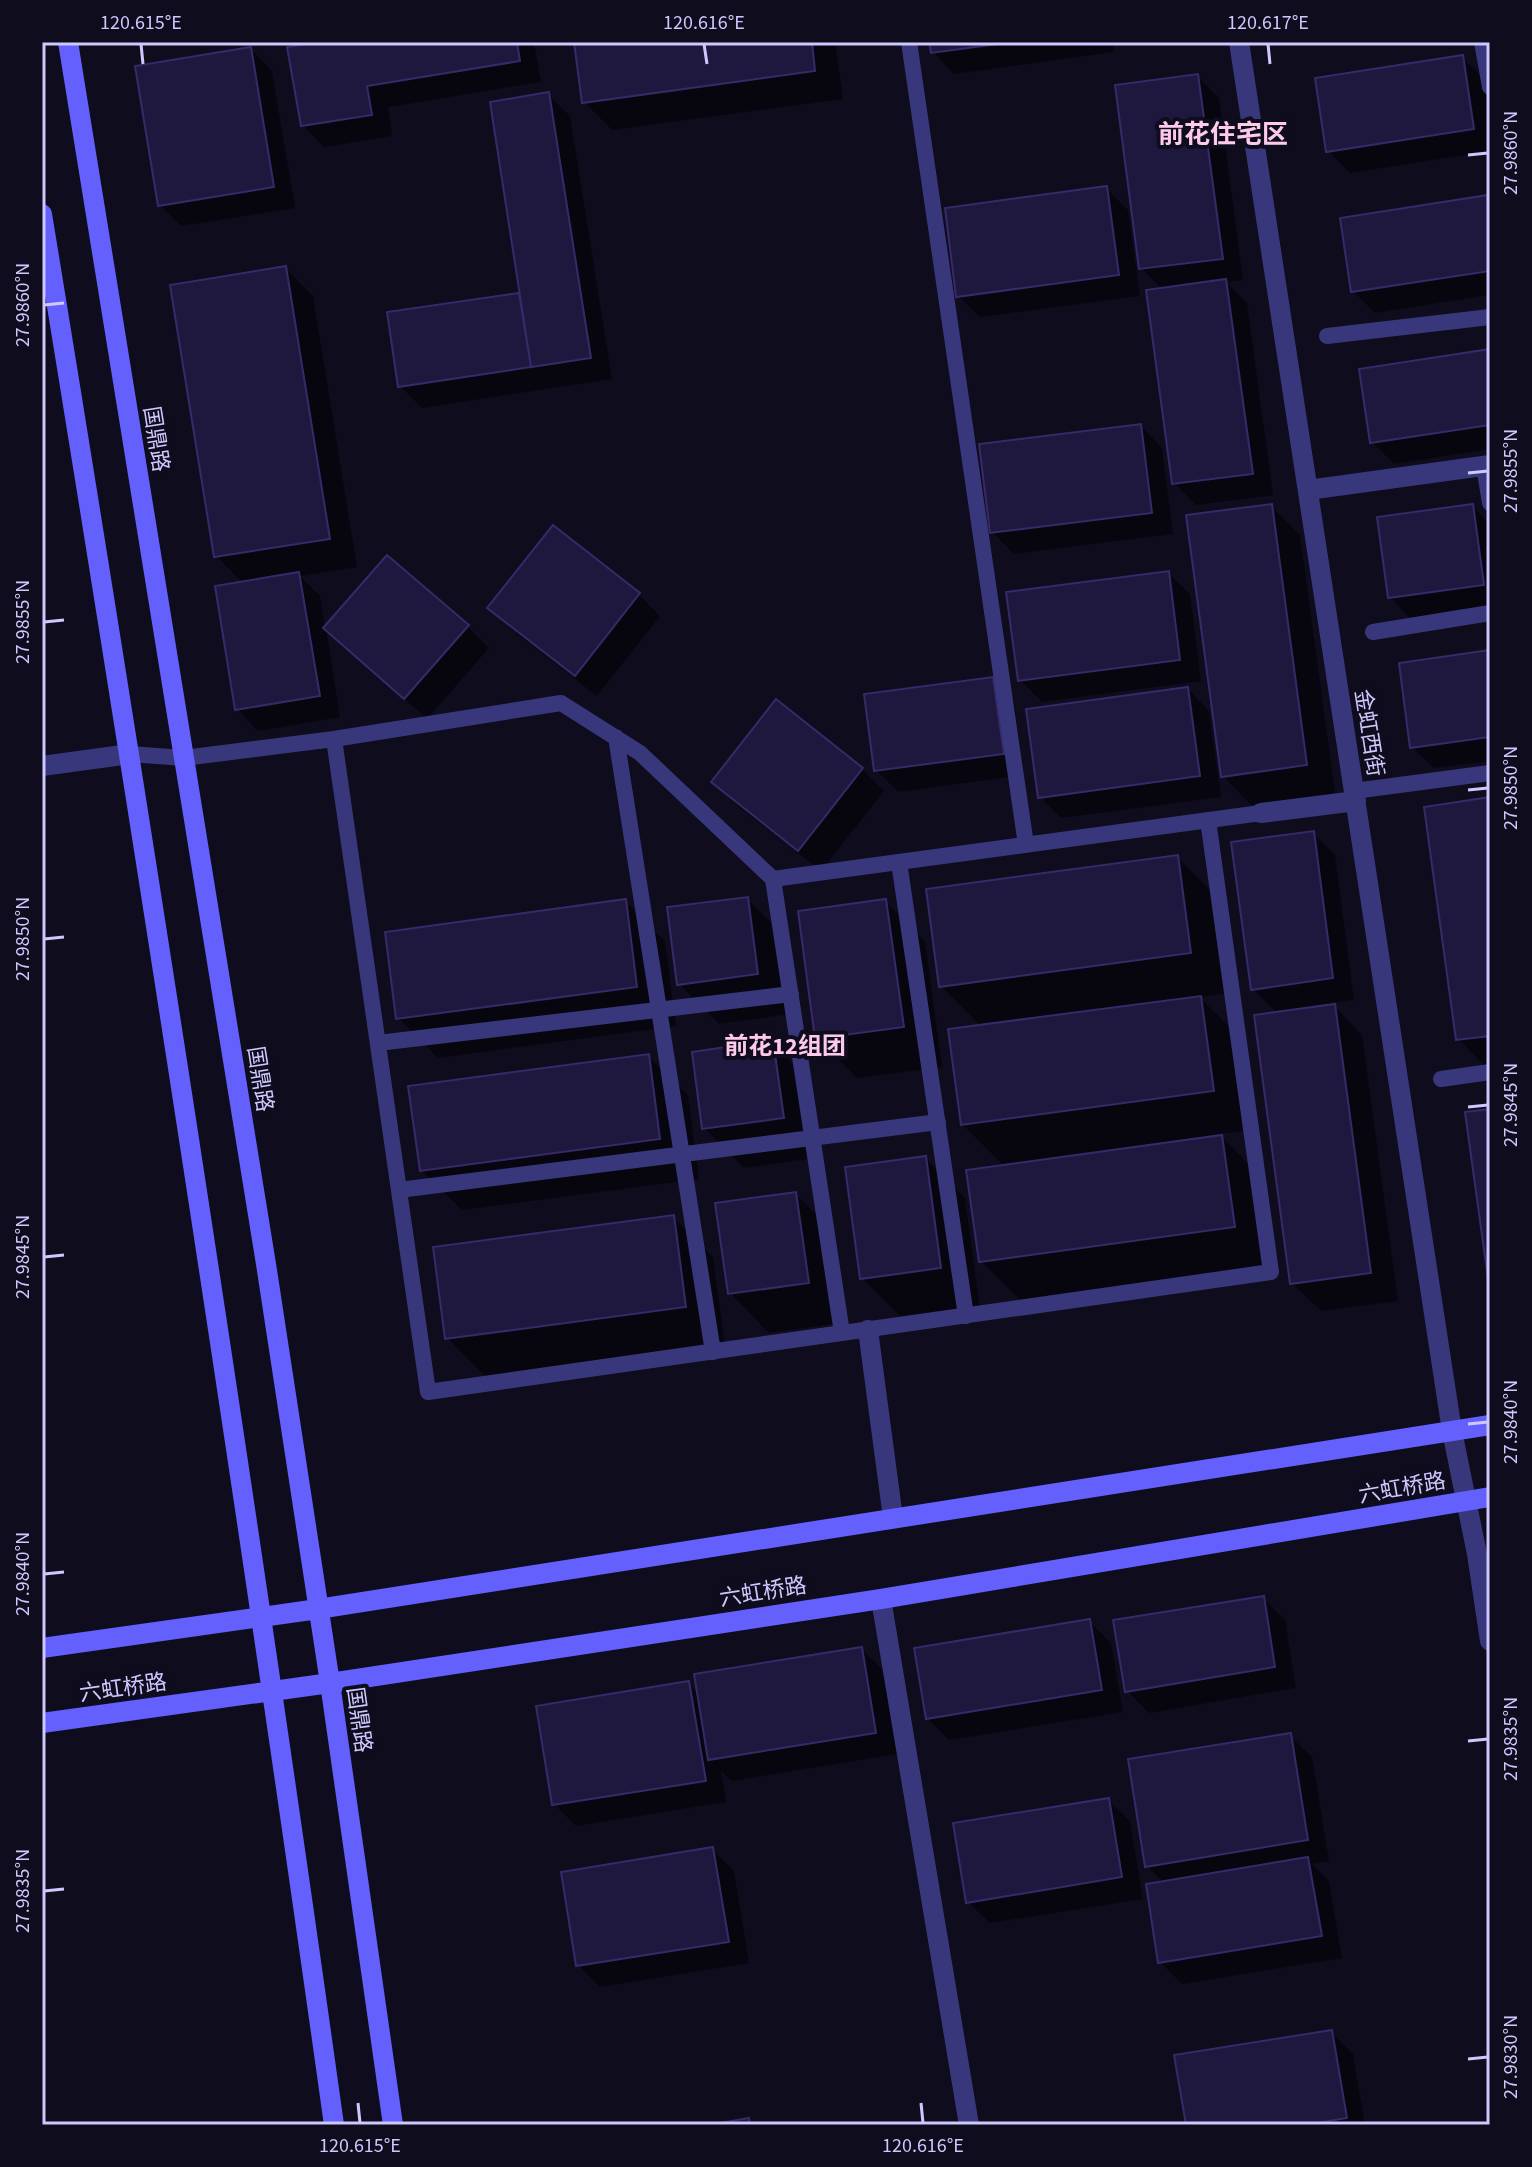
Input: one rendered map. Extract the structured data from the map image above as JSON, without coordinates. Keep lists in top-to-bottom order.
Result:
{
  "streets": {
    "main road": ["国鼎路", "六虹桥路"],
    "street": ["金虹西街"]
  },
  "crossings": [
    ["国鼎路", "六虹桥路"],
    ["金虹西街", "六虹桥路"]
  ],
  "districts": ["前花住宅区", "前花12组团"],
  "coordinates": [
    "120.615°E",
    "120.616°E",
    "120.617°E",
    "27.9860°N",
    "27.9855°N",
    "27.9850°N",
    "27.9845°N",
    "27.9840°N",
    "27.9835°N",
    "27.9830°N"
  ]
}
